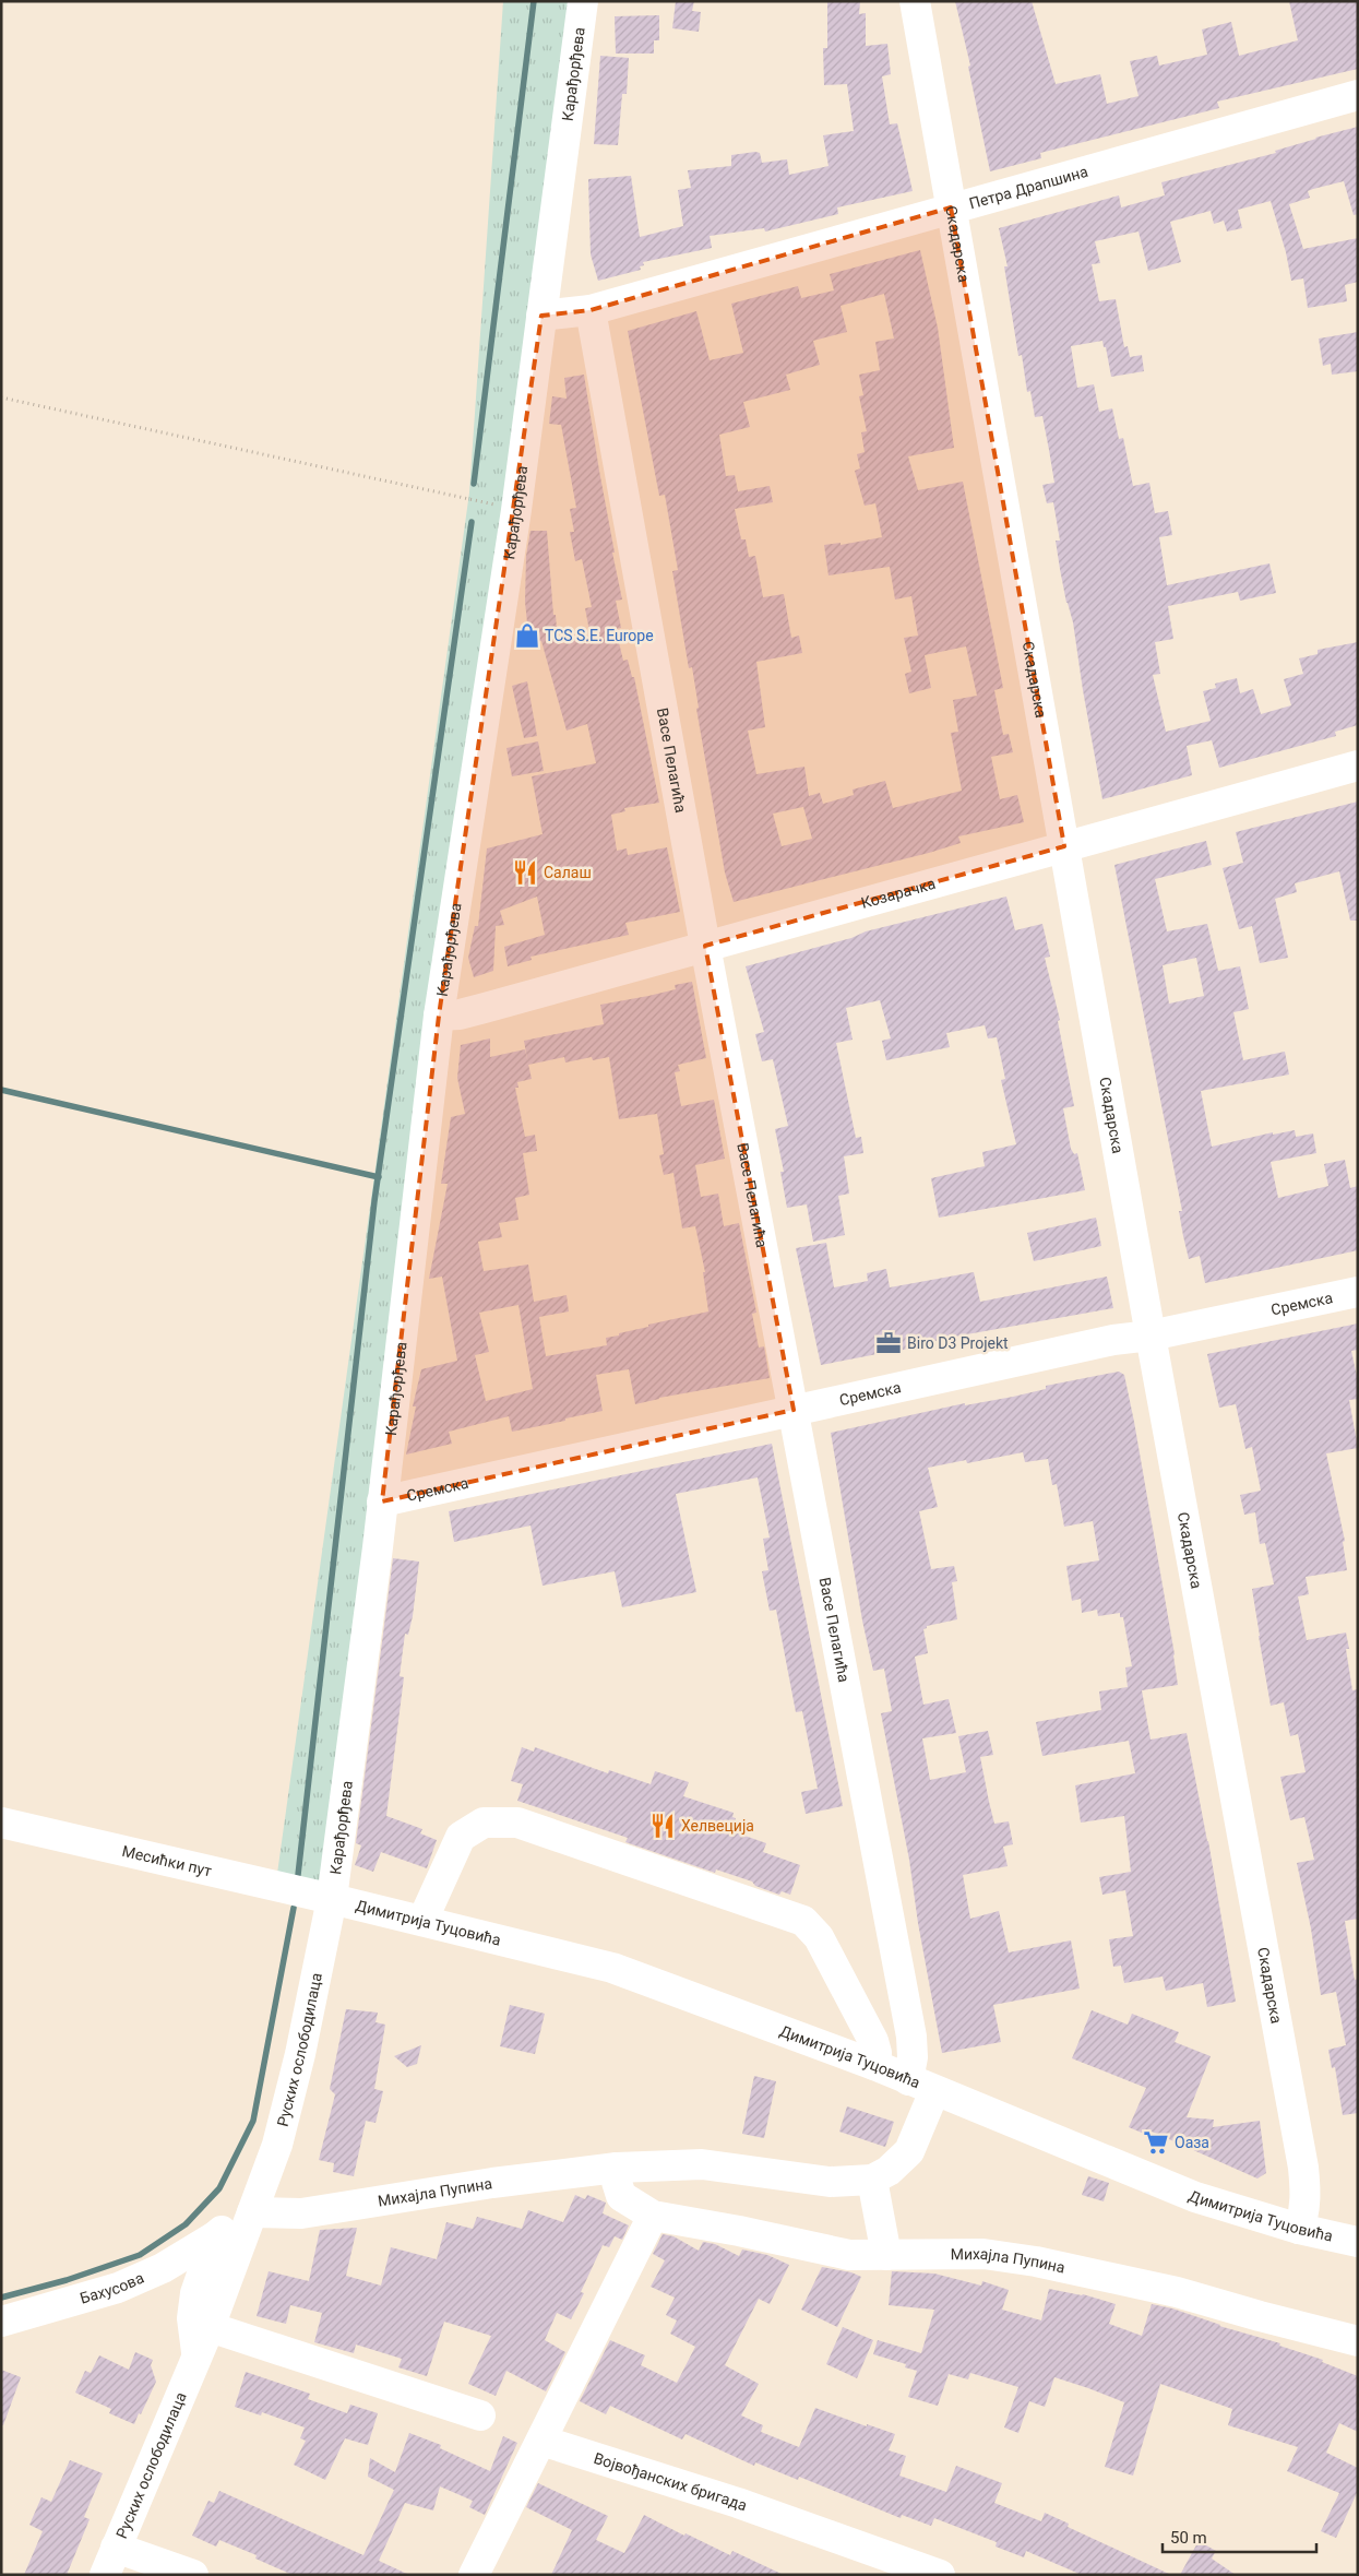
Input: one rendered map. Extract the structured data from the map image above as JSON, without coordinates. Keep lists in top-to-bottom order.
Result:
{
  "streets": {
    "street": [
      "Карађорђева",
      "Петра Драпшина",
      "Скадарска",
      "Васе Пелагића",
      "Козарачка",
      "Сремска",
      "Месићки пут",
      "Димитрија Туцовића",
      "Руских ослободилаца",
      "Михајла Пупина",
      "Бахусова",
      "Војвођанских бригада"
    ]
  },
  "crossings": [
    ["Карађорђева", "Петра Драпшина"],
    ["Карађорђева", "Козарачка"],
    ["Карађорђева", "Сремска"],
    ["Карађорђева", "Месићки пут"],
    ["Карађорђева", "Димитрија Туцовића"],
    ["Карађорђева", "Руских ослободилаца"],
    ["Петра Драпшина", "Скадарска"],
    ["Петра Драпшина", "Васе Пелагића"],
    ["Скадарска", "Козарачка"],
    ["Скадарска", "Сремска"],
    ["Скадарска", "Димитрија Туцовића"],
    ["Васе Пелагића", "Козарачка"],
    ["Васе Пелагића", "Сремска"],
    ["Васе Пелагића", "Димитрија Туцовића"],
    ["Месићки пут", "Димитрија Туцовића"],
    ["Месићки пут", "Руских ослободилаца"],
    ["Димитрија Туцовића", "Руских ослободилаца"],
    ["Руских ослободилаца", "Михајла Пупина"],
    ["Руских ослободилаца", "Бахусова"]
  ],
  "places": {
    "shop": ["TCS S.E. Europe"],
    "restaurant": ["Салаш", "Хелвеција"],
    "office": ["Biro D3 Projekt"],
    "supermarket": ["Оаза"]
  },
  "scale_bar": "50 m"
}
